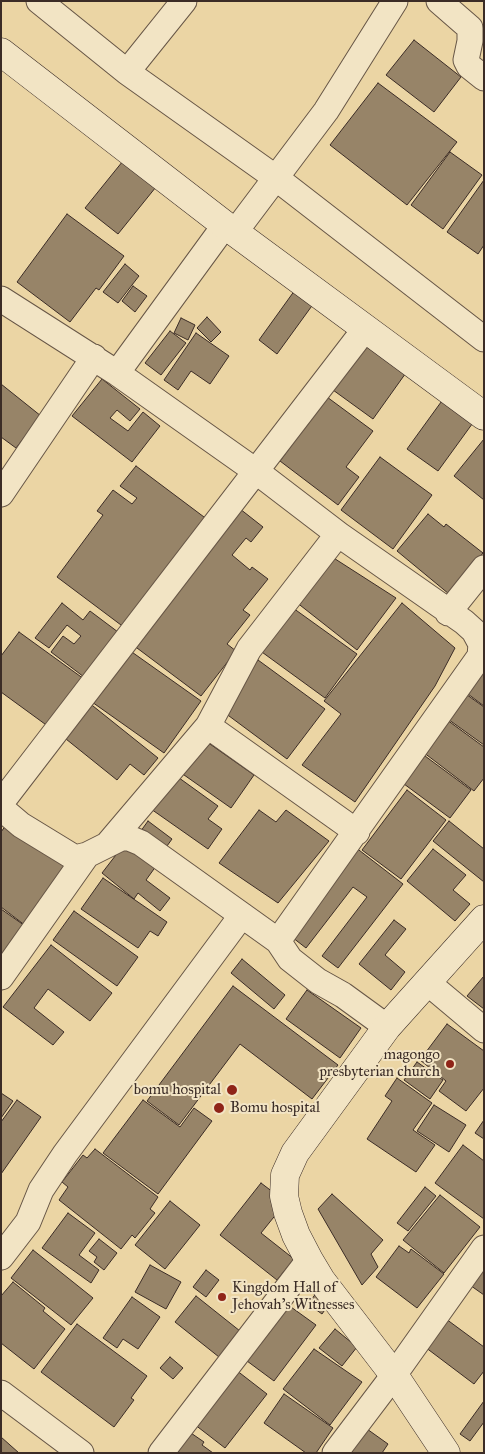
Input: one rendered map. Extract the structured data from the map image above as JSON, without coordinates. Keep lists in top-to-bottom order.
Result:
{
  "places": [
    "magongo presbyterian church",
    "bomu hospital",
    "Bomu hospital",
    "Kingdom Hall of Jehovah's Witnesses"
  ]
}
